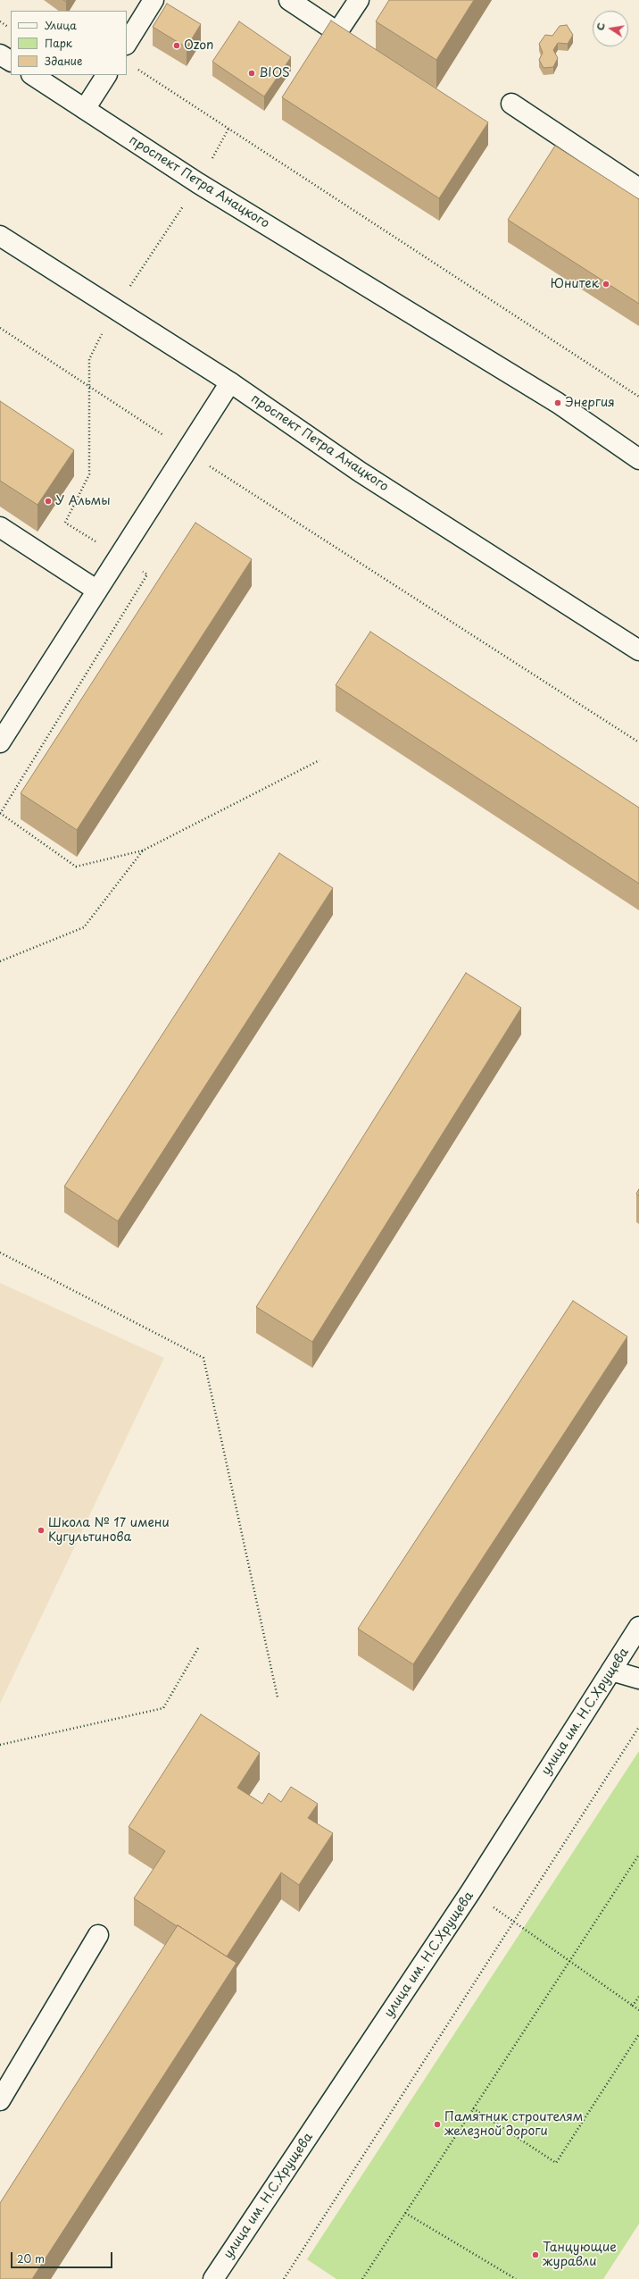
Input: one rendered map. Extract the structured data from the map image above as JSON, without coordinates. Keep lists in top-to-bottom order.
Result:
{
  "streets": {
    "main road": ["проспект Петра Анацкого", "улица им. Н.С.Хрущева"]
  },
  "places": [
    "Ozon",
    "BIOS",
    "Юнитек",
    "Энергия",
    "У Альмы",
    "Школа № 17 имени Кугультинова",
    "Памятник строителям железной дороги",
    "Танцующие журавли"
  ],
  "legend": ["Улица", "Парк", "Здание"],
  "scale_bar": "20 m",
  "north": "left"
}
